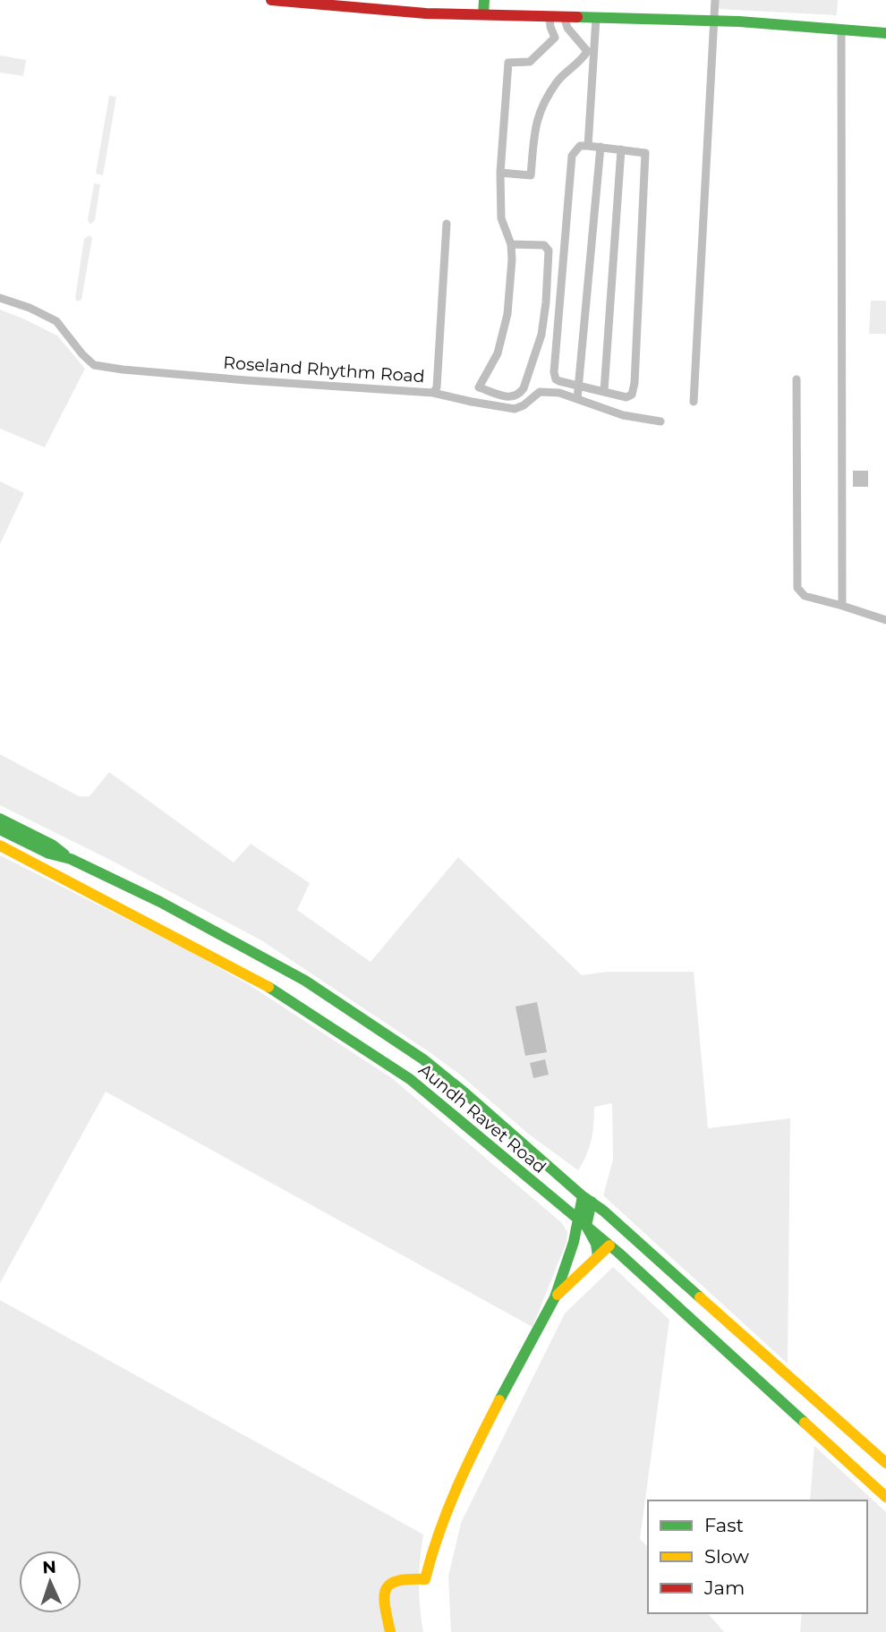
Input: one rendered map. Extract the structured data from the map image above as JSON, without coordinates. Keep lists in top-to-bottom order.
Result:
{
  "streets": {
    "main road": ["Aundh Ravet Road"],
    "street": ["Roseland Rhythm Road"]
  },
  "legend": ["Fast", "Slow", "Jam"],
  "north": "top"
}
